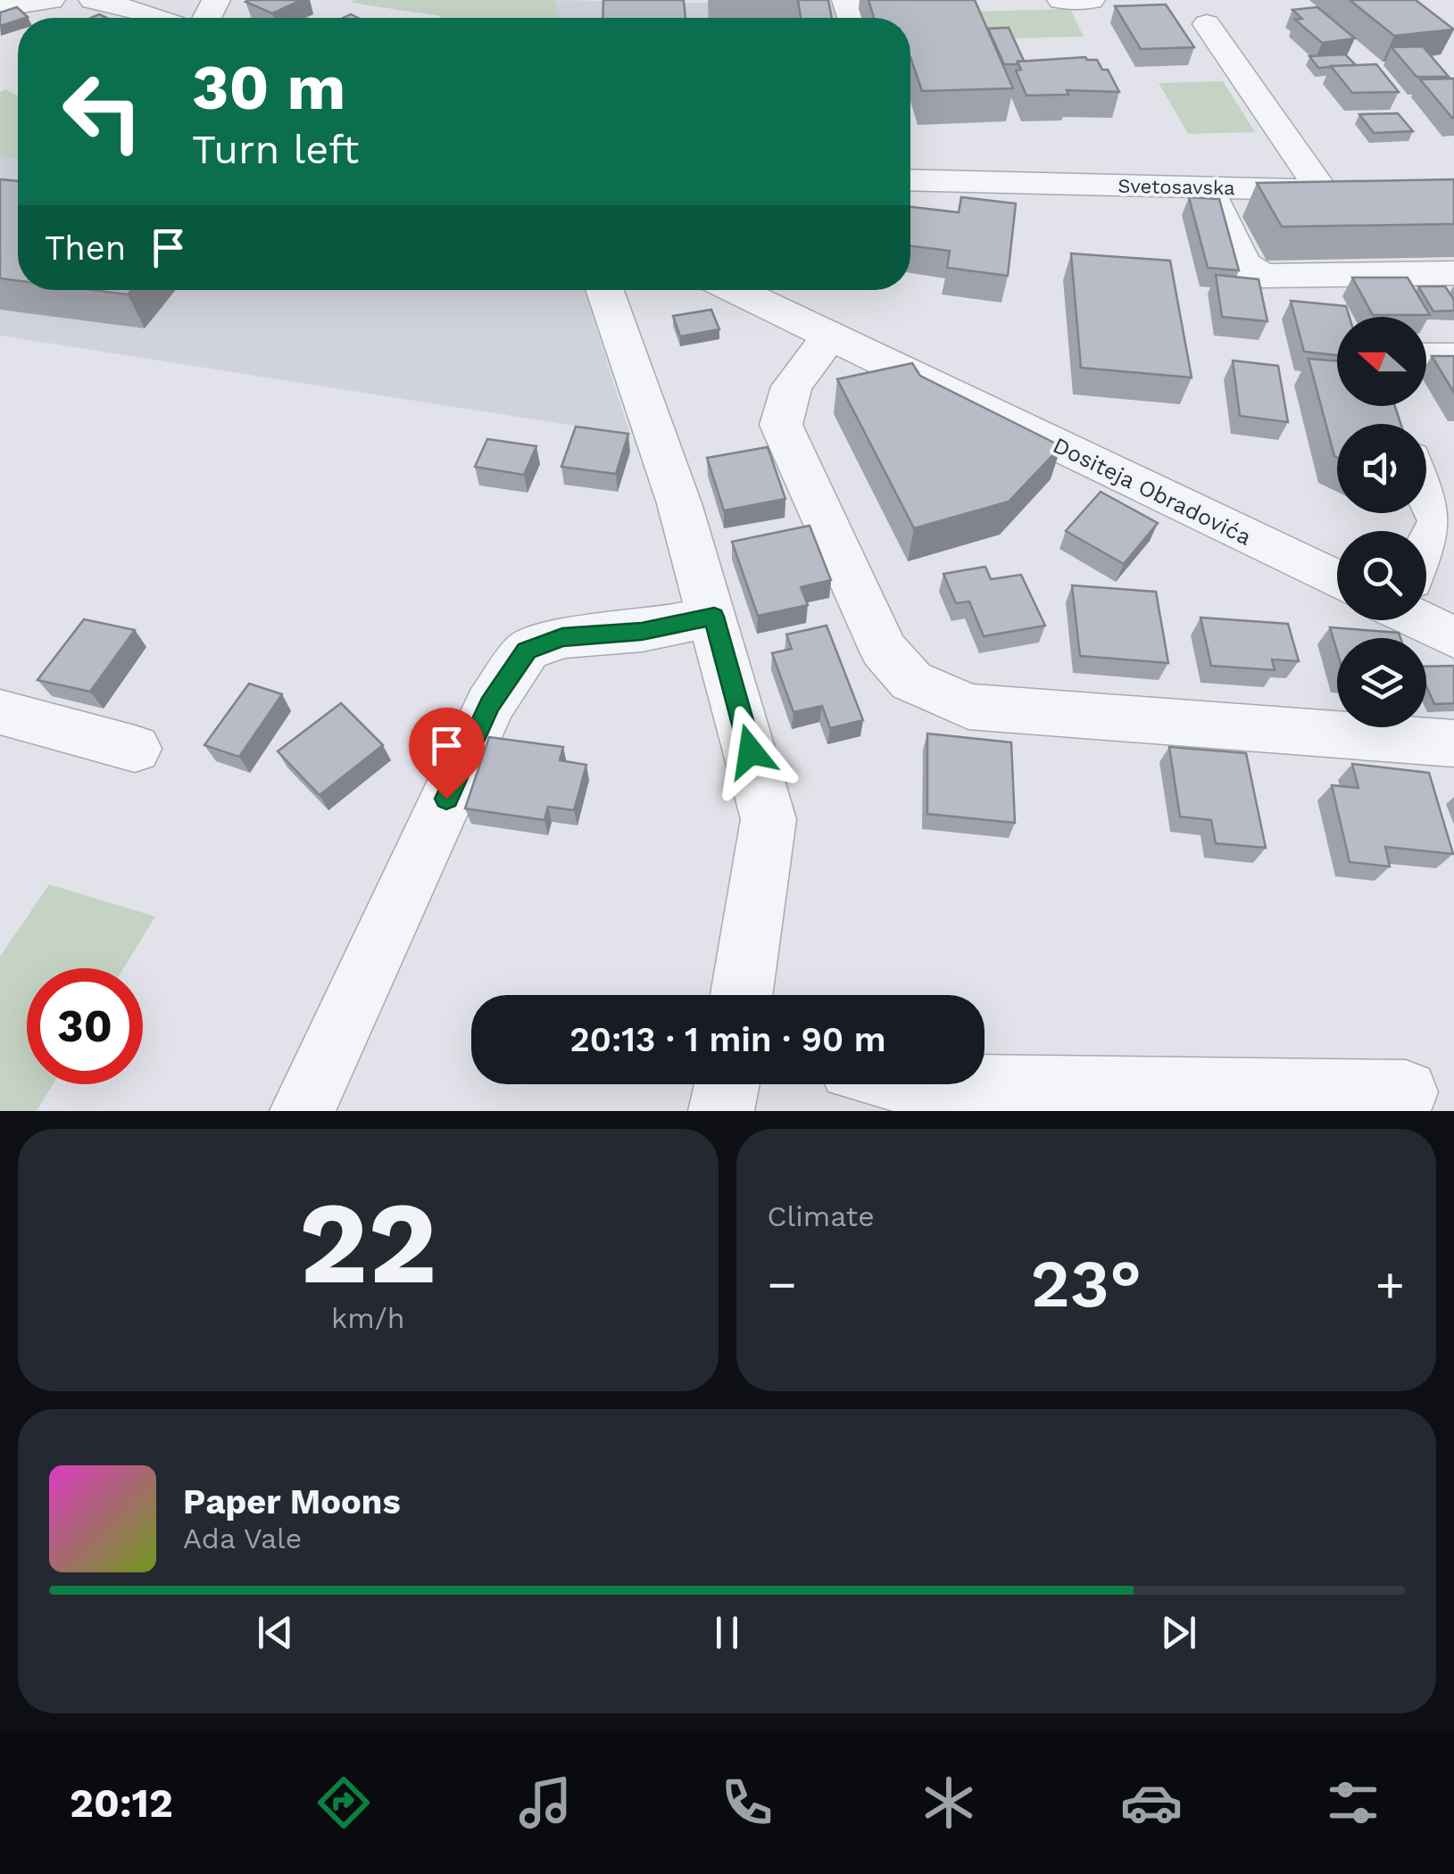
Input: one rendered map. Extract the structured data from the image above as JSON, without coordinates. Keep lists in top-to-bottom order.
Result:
{
  "streets": {
    "street": ["Svetosavska", "Dositeja Obradovića"]
  },
  "north": "left",
  "page": {
    "turn": ["30 m", "Turn left"],
    "then": "Then",
    "limit": "30",
    "trip": "20:13 · 1 min · 90 m",
    "tile": [
      ["22", "km/h"],
      "Climate"
    ],
    "heat": ["−", "23°", "+"],
    "song": ["Paper Moons", "Ada Vale"],
    "tabs": "20:12"
  }
}
